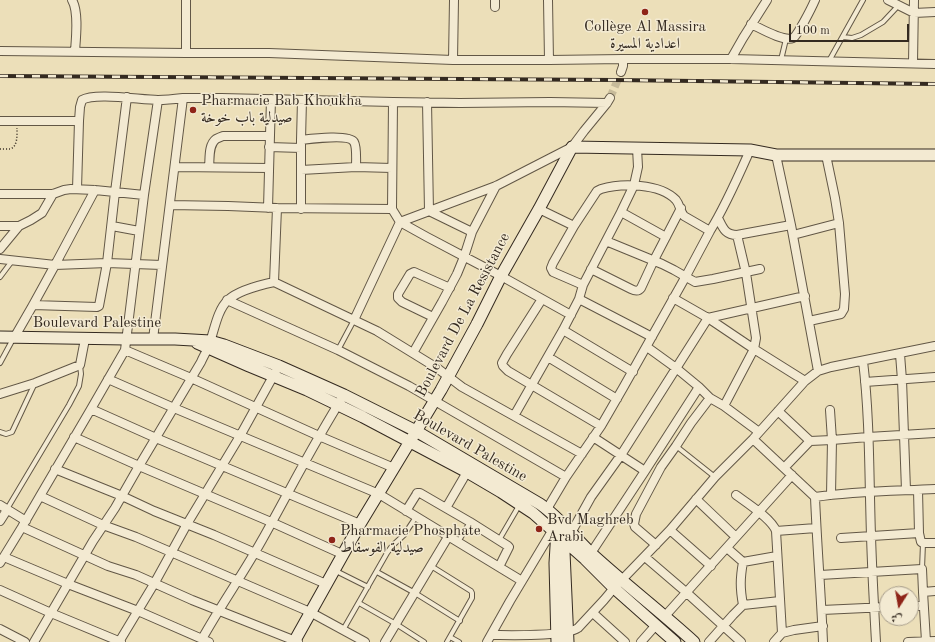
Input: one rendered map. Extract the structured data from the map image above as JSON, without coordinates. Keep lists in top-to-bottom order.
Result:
{
  "streets": {
    "street": ["Boulevard De La Resistance", "Boulevard Palestine"]
  },
  "crossings": [
    ["Boulevard De La Resistance", "Boulevard Palestine"]
  ],
  "places": [
    "Collège Al Massira اعدادية المسيرة",
    "Pharmacie Bab Khoukha صيدلية باب خوخة",
    "Bvd Maghreb Arabi",
    "Pharmacie Phosphate صيدلية الفوسفاط"
  ],
  "scale_bar": "100 m",
  "north": "bottom"
}
